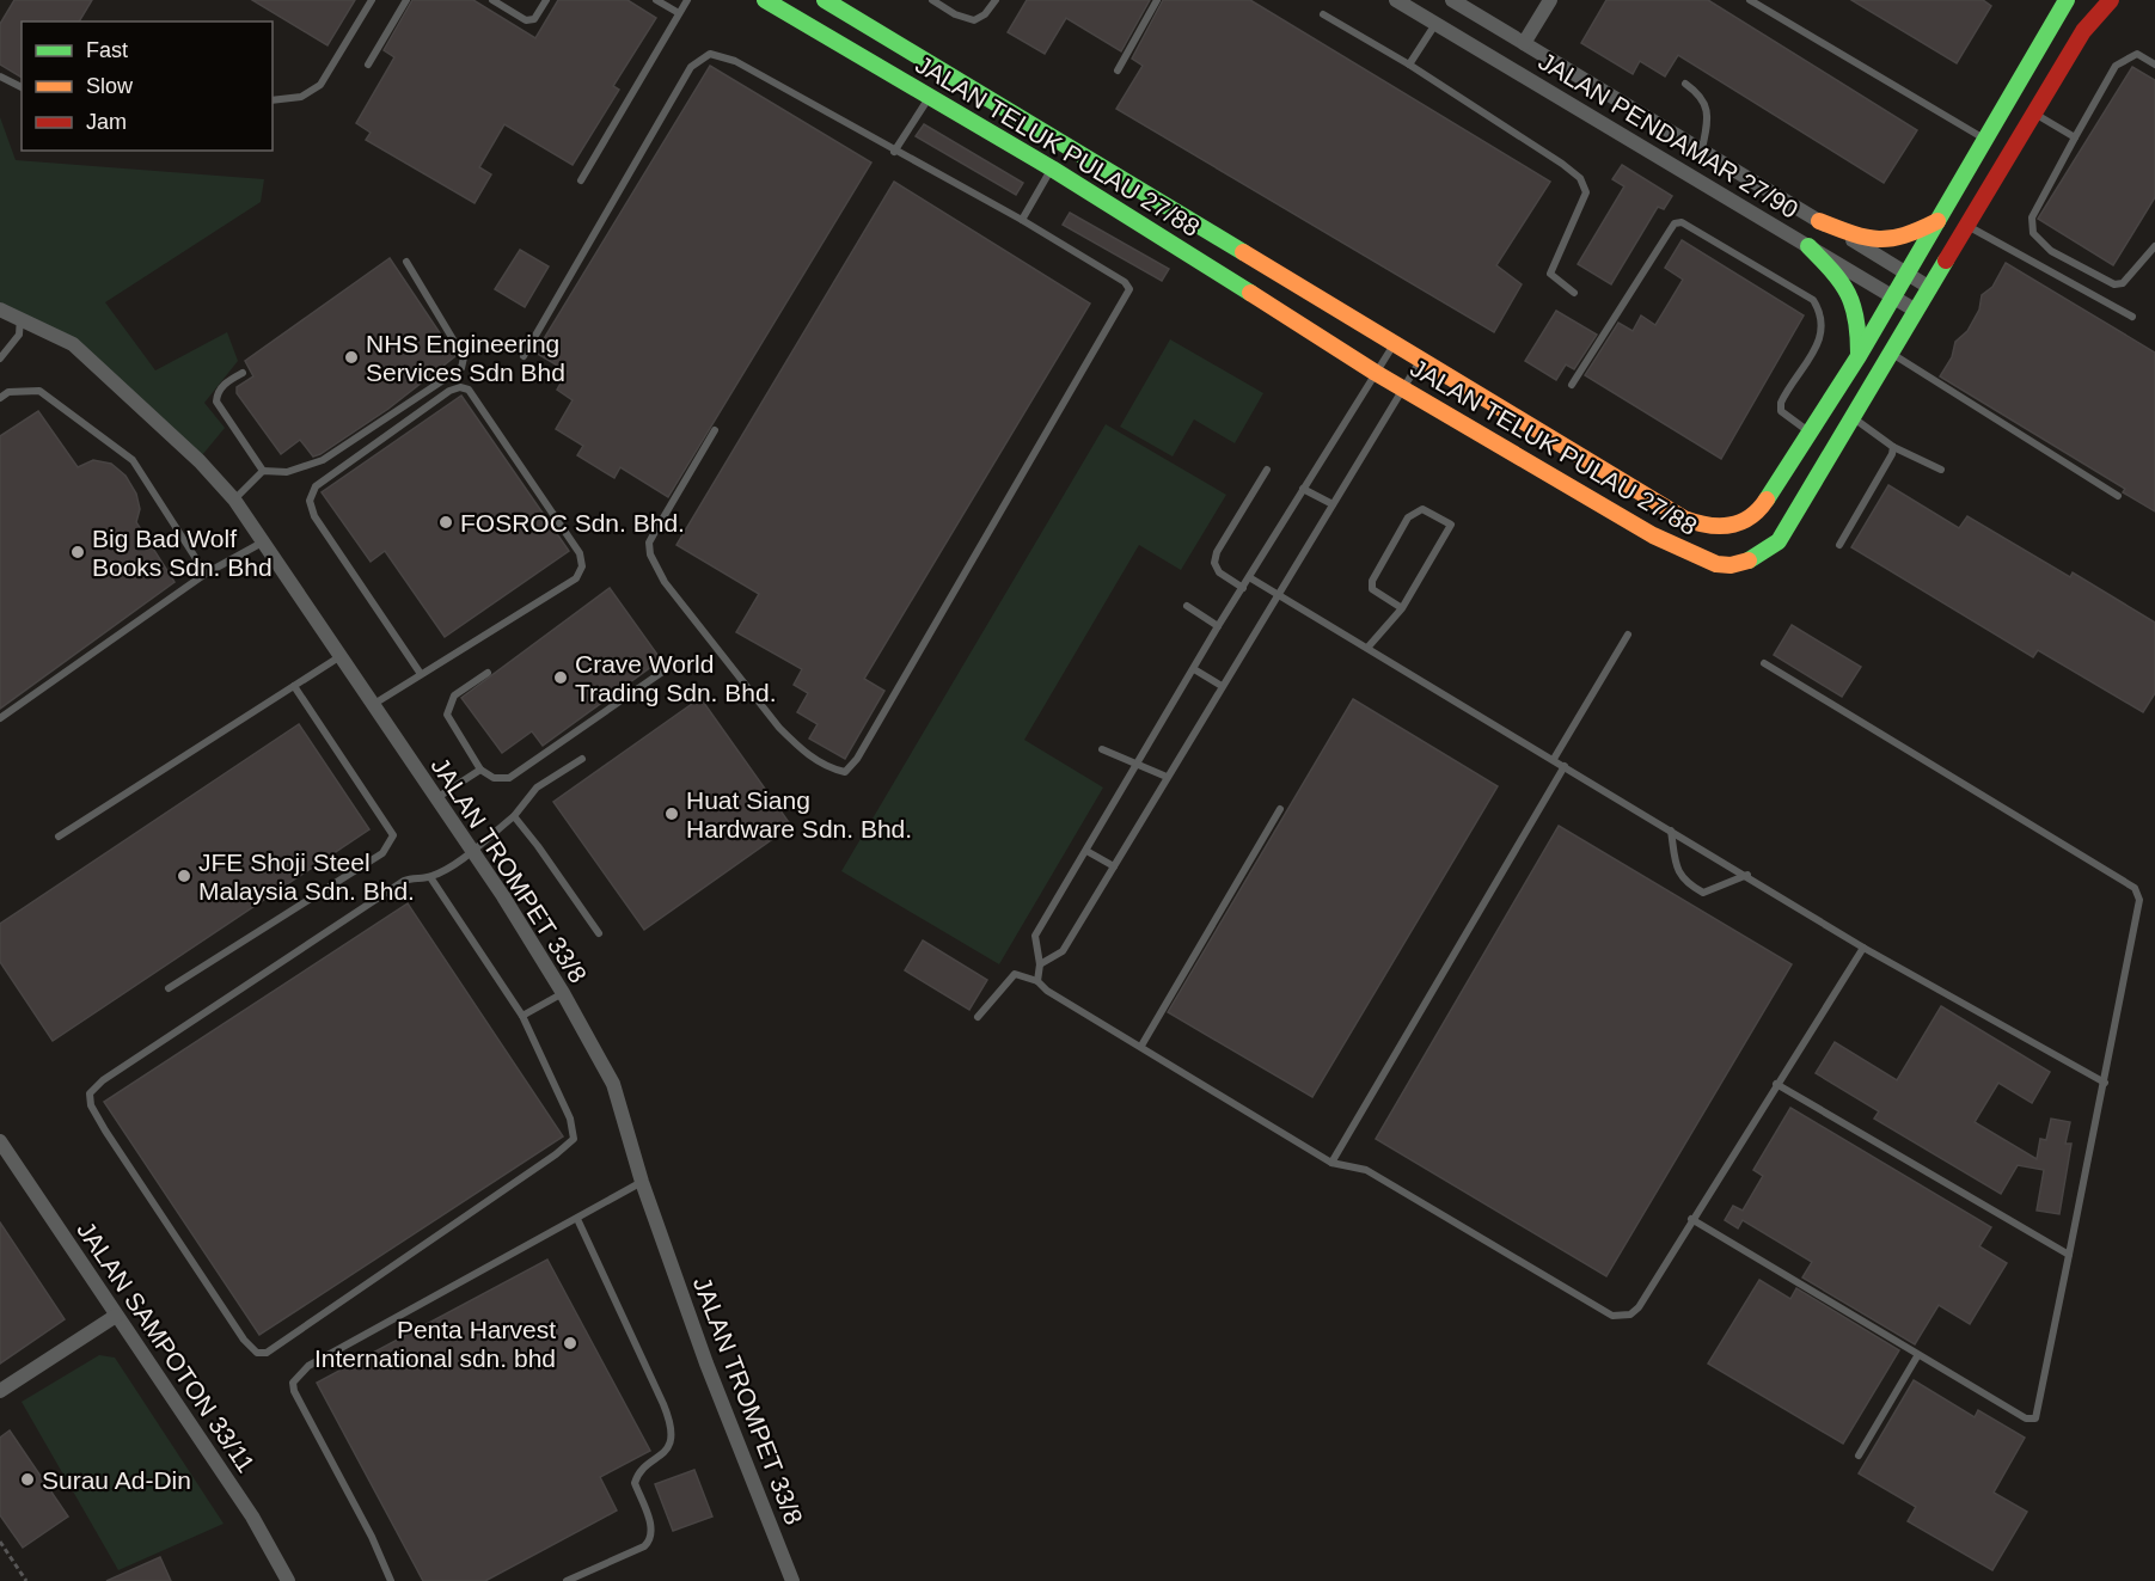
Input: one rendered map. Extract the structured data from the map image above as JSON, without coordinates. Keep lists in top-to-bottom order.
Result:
{
  "streets": {
    "street": [
      "JALAN PENDAMAR 27/90",
      "JALAN TELUK PULAU 27/88",
      "JALAN TROMPET 33/8",
      "JALAN SAMPOTON 33/11"
    ]
  },
  "crossings": [
    ["JALAN PENDAMAR 27/90", "JALAN TELUK PULAU 27/88"]
  ],
  "places": [
    "NHS Engineering Services Sdn Bhd",
    "FOSROC Sdn. Bhd.",
    "Big Bad Wolf Books Sdn. Bhd",
    "Crave World Trading Sdn. Bhd.",
    "Huat Siang Hardware Sdn. Bhd.",
    "JFE Shoji Steel Malaysia Sdn. Bhd.",
    "Penta Harvest International sdn. bhd",
    "Surau Ad-Din"
  ],
  "legend": ["Fast", "Slow", "Jam"]
}
